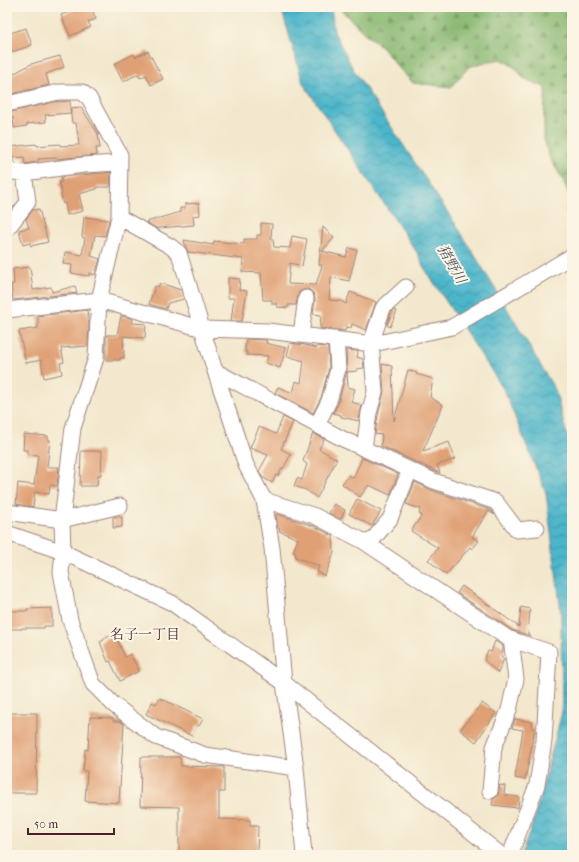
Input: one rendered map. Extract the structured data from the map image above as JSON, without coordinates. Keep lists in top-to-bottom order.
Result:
{
  "districts": ["名子一丁目"],
  "water": ["猪野川"],
  "scale_bar": "50 m"
}
